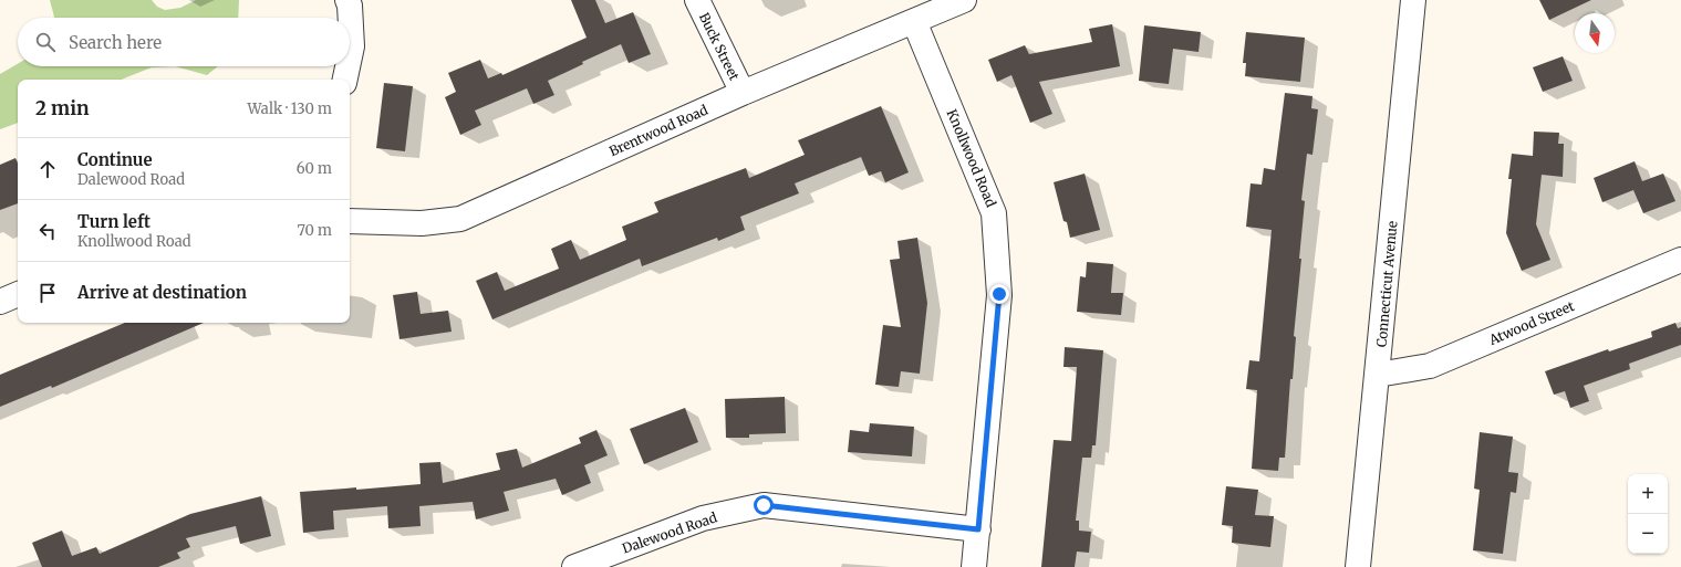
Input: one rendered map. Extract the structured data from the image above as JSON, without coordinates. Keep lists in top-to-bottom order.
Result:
{
  "streets": {
    "street": [
      "Buck Street",
      "Brentwood Road",
      "Knollwood Road",
      "Connecticut Avenue",
      "Atwood Street",
      "Dalewood Road"
    ]
  },
  "crossings": [
    ["Buck Street", "Brentwood Road"],
    ["Brentwood Road", "Knollwood Road"],
    ["Knollwood Road", "Dalewood Road"],
    ["Connecticut Avenue", "Atwood Street"]
  ],
  "north": "bottom",
  "page": {
    "search": "Search here",
    "heading": ["2 min", "Walk · 130 m"],
    "list": [
      ["Continue", "Dalewood Road", "60 m"],
      ["Turn left", "Knollwood Road", "70 m"],
      "Arrive at destination"
    ],
    "map_buttons": ["+", "−"]
  }
}
